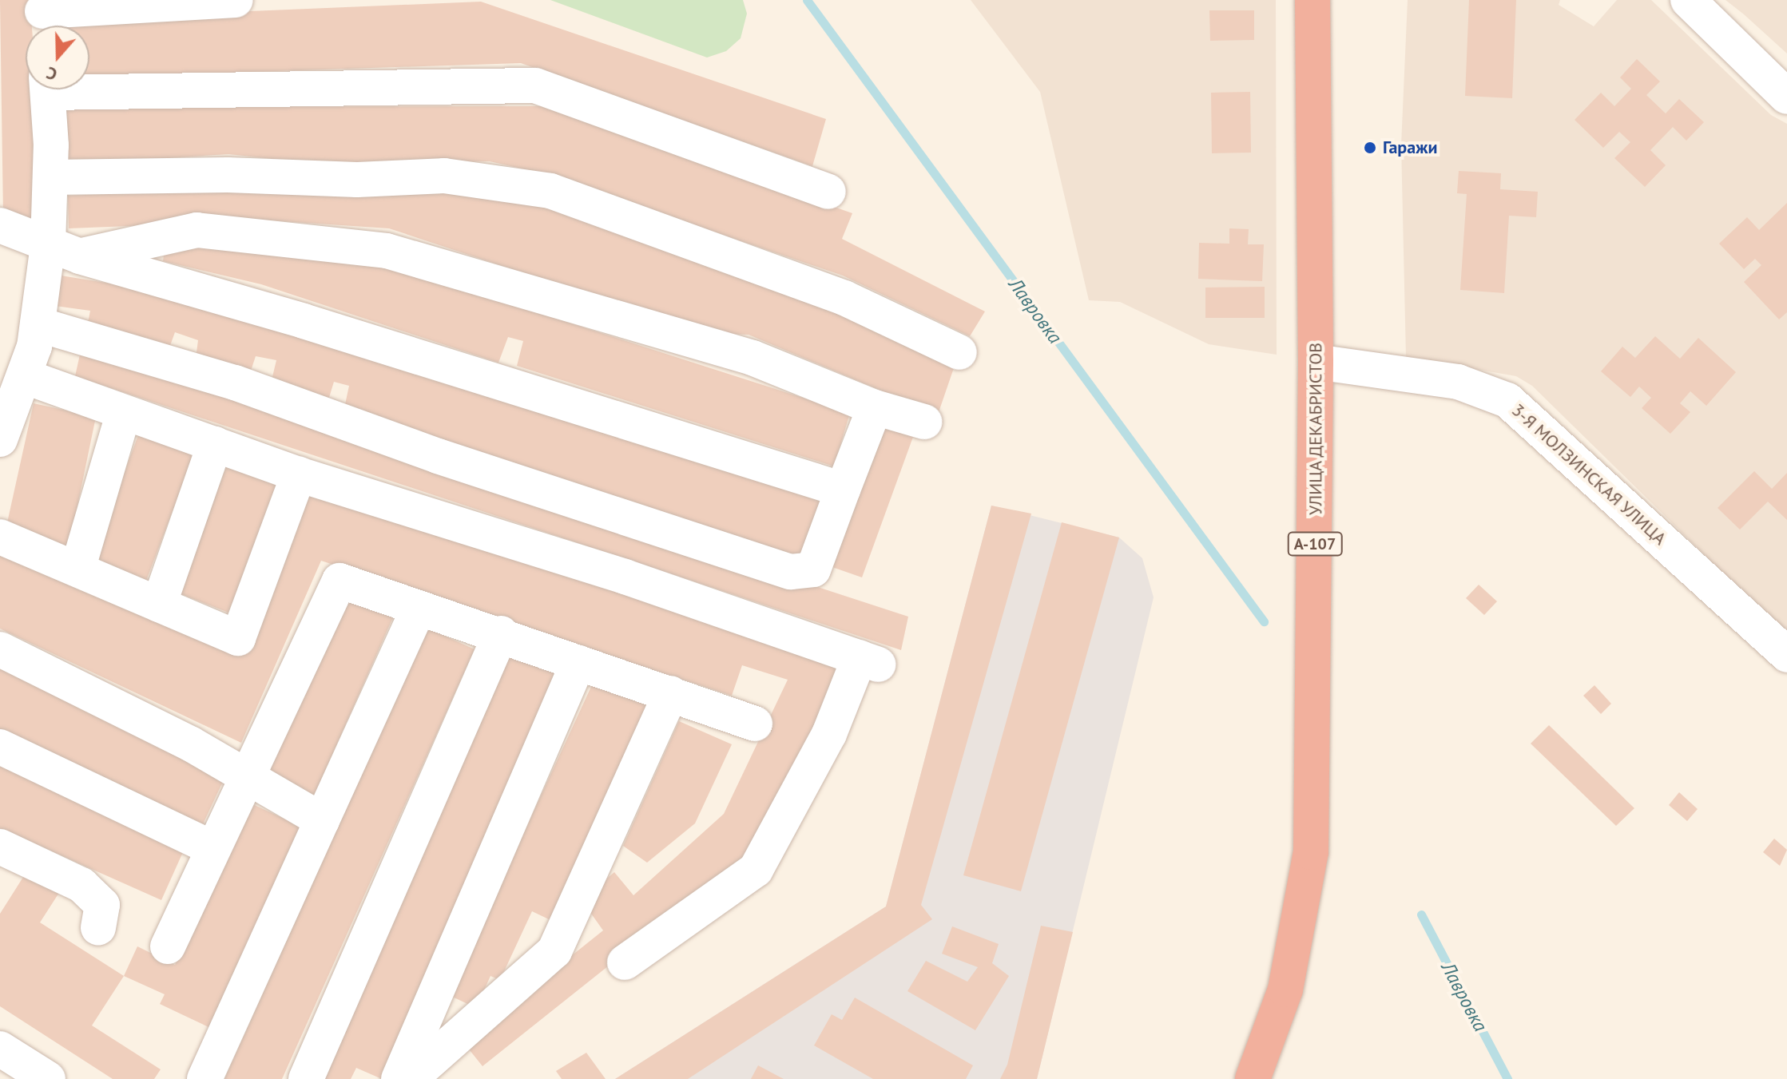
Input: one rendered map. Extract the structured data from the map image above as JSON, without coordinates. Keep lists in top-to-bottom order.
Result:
{
  "streets": {
    "highway": ["УЛИЦА ДЕКАБРИСТОВ", "А-107"],
    "street": ["3-Я МОЛЗИНСКАЯ УЛИЦА"]
  },
  "crossings": [
    ["УЛИЦА ДЕКАБРИСТОВ", "3-Я МОЛЗИНСКАЯ УЛИЦА"]
  ],
  "water": ["Лавровка"],
  "places": ["Гаражи"],
  "north": "bottom"
}
